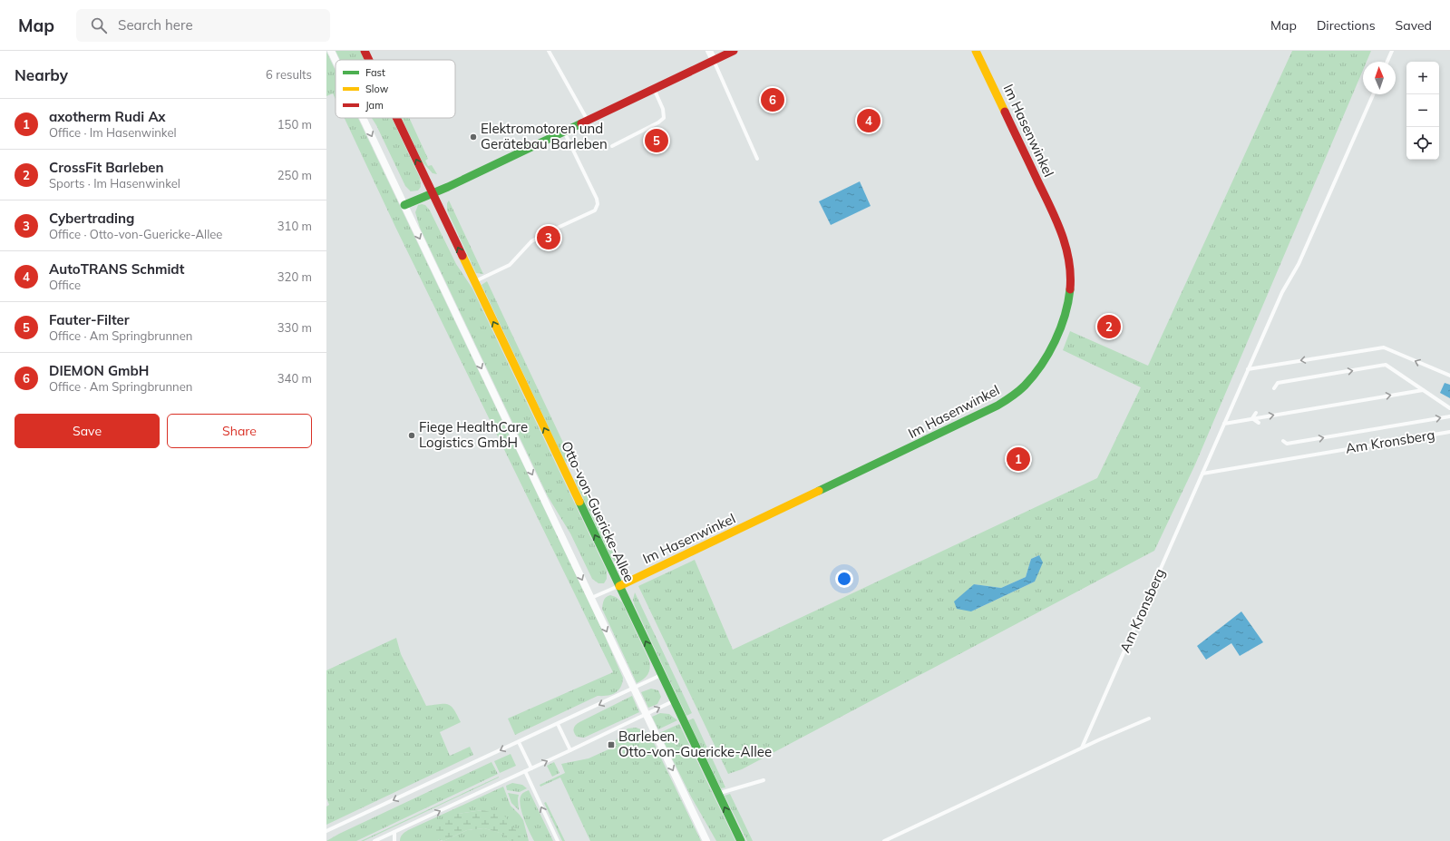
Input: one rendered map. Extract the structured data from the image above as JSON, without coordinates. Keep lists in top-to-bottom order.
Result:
{
  "streets": {
    "street": ["Im Hasenwinkel", "Otto-von-Guericke-Allee"],
    "lane": ["Am Kronsberg"]
  },
  "crossings": [
    ["Im Hasenwinkel", "Otto-von-Guericke-Allee"]
  ],
  "places": {
    "other": ["Elektromotoren und Gerätebau Barleben", "Fiege HealthCare Logistics GmbH"],
    "transit": ["Barleben, Otto-von-Guericke-Allee"]
  },
  "legend": ["Fast", "Slow", "Jam"],
  "north": "top",
  "page": {
    "header": "Map",
    "search": "Search here",
    "nav": ["Map", "Directions", "Saved"],
    "heading": ["Nearby", "6 results"],
    "map_buttons": ["+", "−"],
    "pins": [
      "6",
      "4",
      "5",
      "3",
      "2",
      "1"
    ],
    "list": [
      {
        "mark": "1",
        "name": "axotherm Rudi Ax",
        "note": "Office · Im Hasenwinkel",
        "value": "150 m"
      },
      {
        "mark": "2",
        "name": "CrossFit Barleben",
        "note": "Sports · Im Hasenwinkel",
        "value": "250 m"
      },
      {
        "mark": "3",
        "name": "Cybertrading",
        "note": "Office · Otto-von-Guericke-Allee",
        "value": "310 m"
      },
      {
        "mark": "4",
        "name": "AutoTRANS Schmidt",
        "note": "Office",
        "value": "320 m"
      },
      {
        "mark": "5",
        "name": "Fauter-Filter",
        "note": "Office · Am Springbrunnen",
        "value": "330 m"
      },
      {
        "mark": "6",
        "name": "DIEMON GmbH",
        "note": "Office · Am Springbrunnen",
        "value": "340 m"
      }
    ],
    "buttons": ["Save", "Share"]
  }
}
